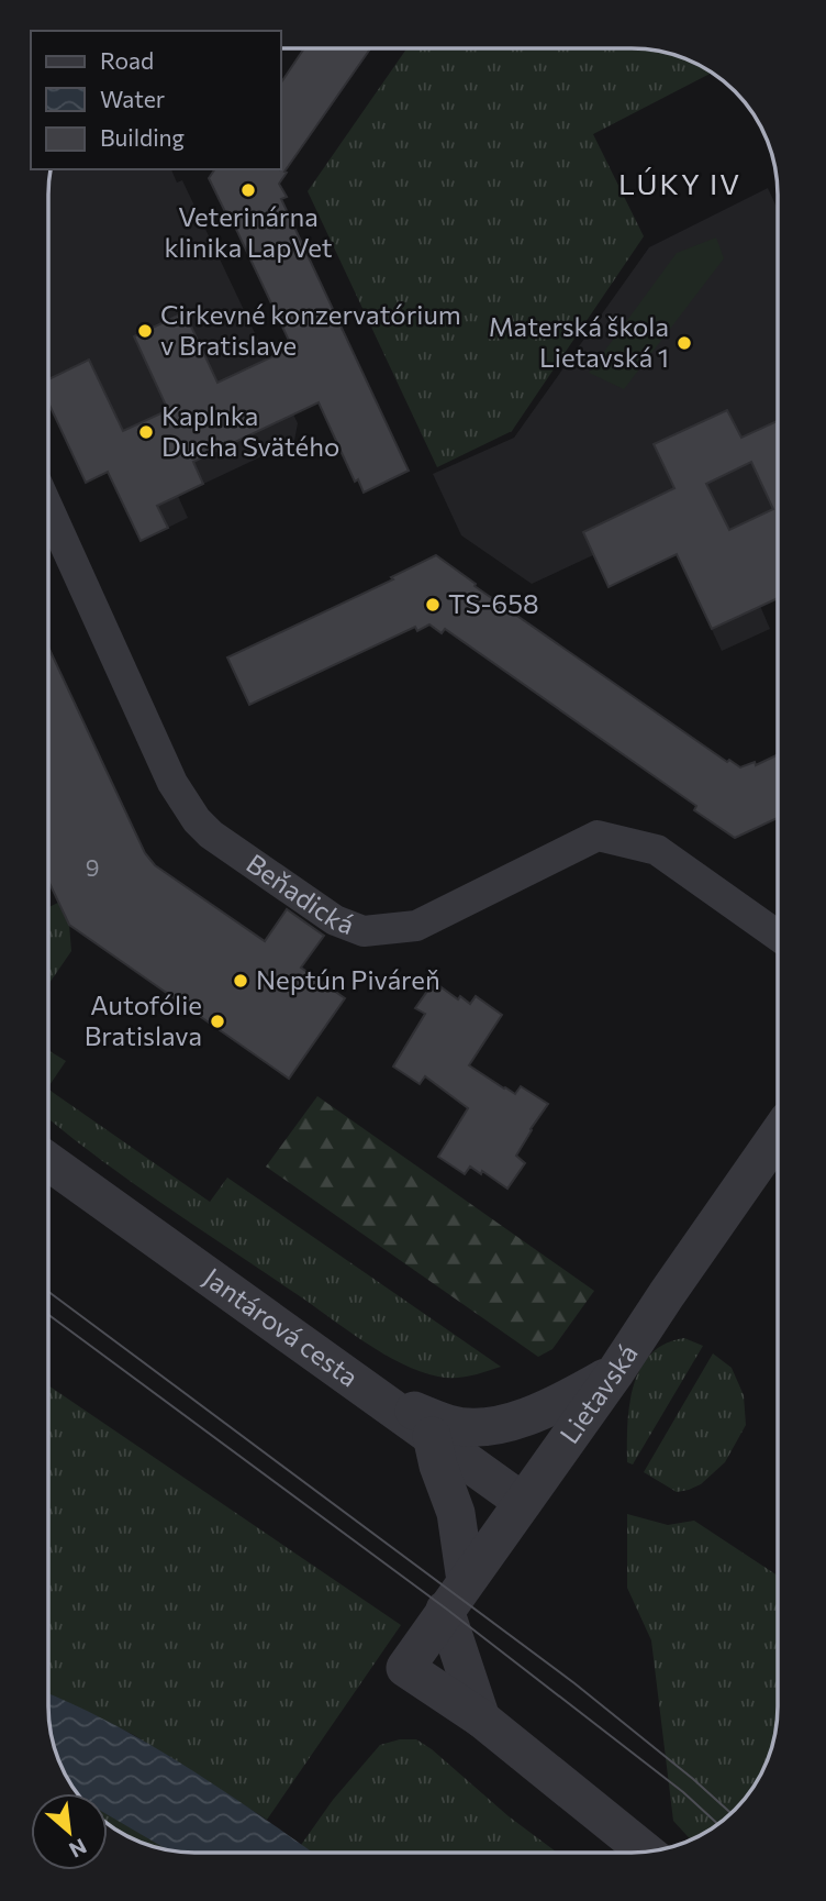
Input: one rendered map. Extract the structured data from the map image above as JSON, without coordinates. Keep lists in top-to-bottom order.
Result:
{
  "streets": {
    "street": ["Beňadická", "Jantárová cesta", "Lietavská"]
  },
  "crossings": [
    ["Jantárová cesta", "Lietavská"]
  ],
  "districts": ["LÚKY IV"],
  "places": [
    "Veterinárna klinika LapVet",
    "Cirkevné konzervatórium v Bratislave",
    "Materská škola Lietavská 1",
    "Kaplnka Ducha Svätého",
    "TS-658",
    "Neptún Piváreň",
    "Autofólie Bratislava"
  ],
  "house_numbers": ["9"],
  "legend": ["Road", "Water", "Building"],
  "north": "bottom right"
}
